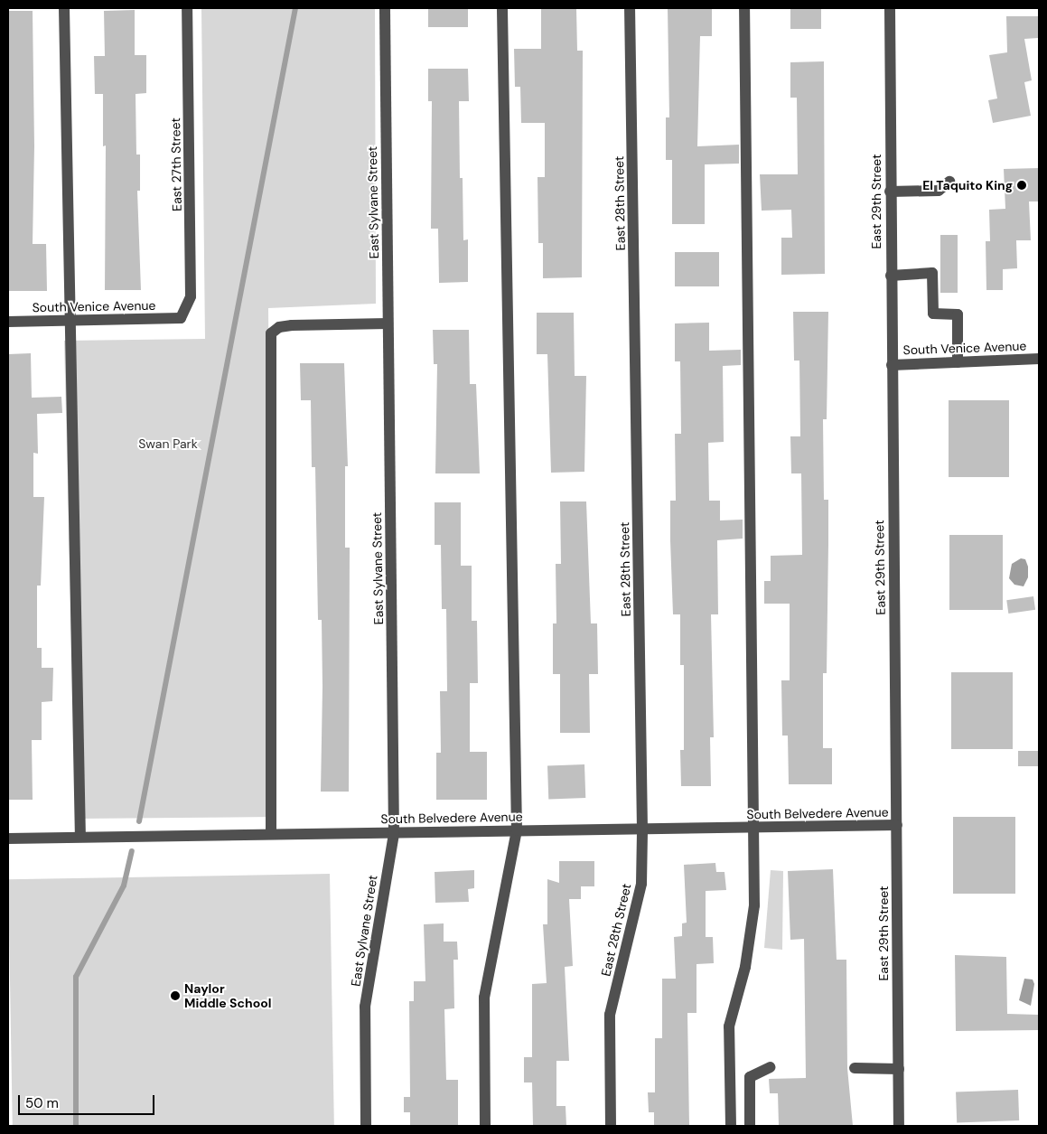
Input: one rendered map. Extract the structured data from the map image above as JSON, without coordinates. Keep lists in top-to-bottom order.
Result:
{
  "streets": {
    "street": [
      "East 27th Street",
      "East 29th Street",
      "East Sylvane Street",
      "East 28th Street",
      "South Venice Avenue",
      "South Belvedere Avenue"
    ]
  },
  "crossings": [
    ["East 27th Street", "South Venice Avenue"],
    ["East 29th Street", "South Venice Avenue"],
    ["East 29th Street", "South Belvedere Avenue"],
    ["East Sylvane Street", "South Belvedere Avenue"],
    ["East 28th Street", "South Belvedere Avenue"]
  ],
  "parks": ["Swan Park"],
  "places": ["El Taquito King", "Naylor Middle School"],
  "scale_bar": "50 m"
}
